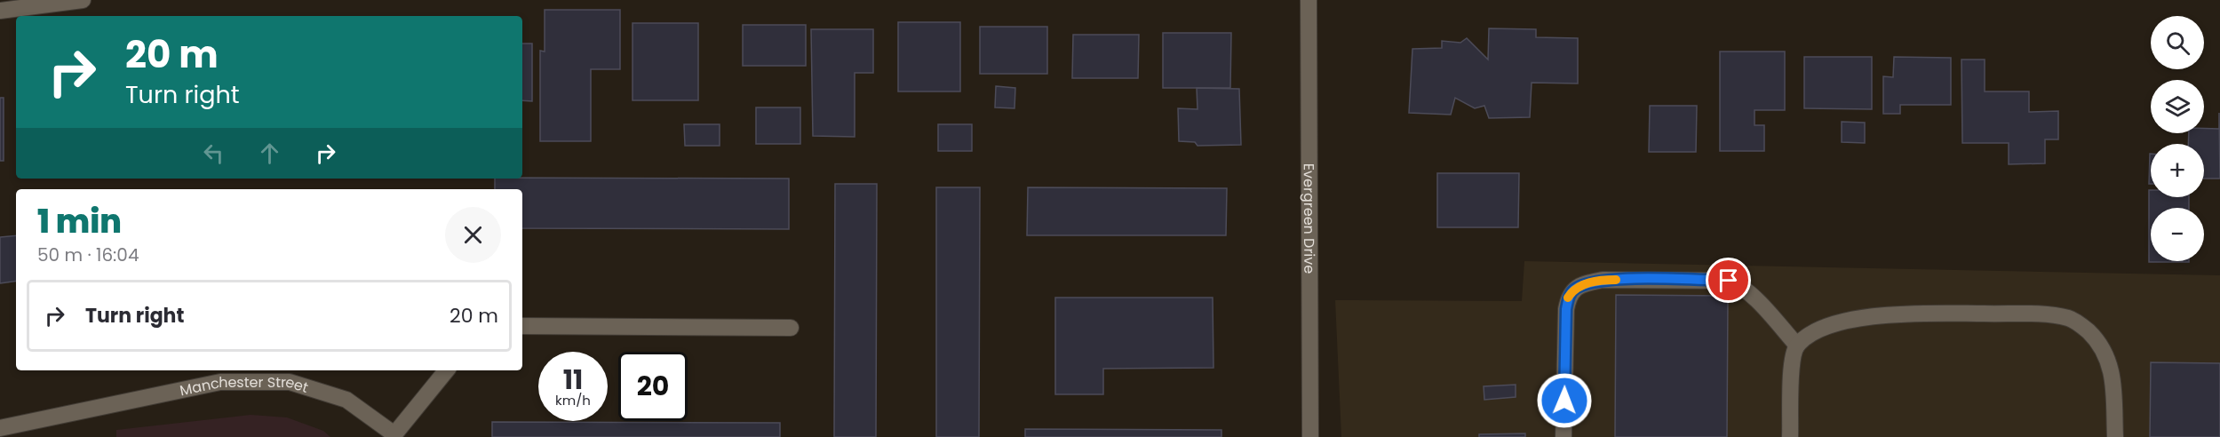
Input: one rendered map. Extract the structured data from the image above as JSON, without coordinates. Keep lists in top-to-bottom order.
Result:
{
  "streets": {
    "street": ["Evergreen Drive", "Manchester Street"]
  },
  "page": {
    "map_buttons": ["+", "−"],
    "turn": ["20 m", "Turn right"],
    "heading": ["1 min", "50 m · 16:04"],
    "list": [
      {
        "name": "Turn right",
        "value": "20 m"
      }
    ],
    "speed": "11 km/h",
    "limit": "20"
  }
}
